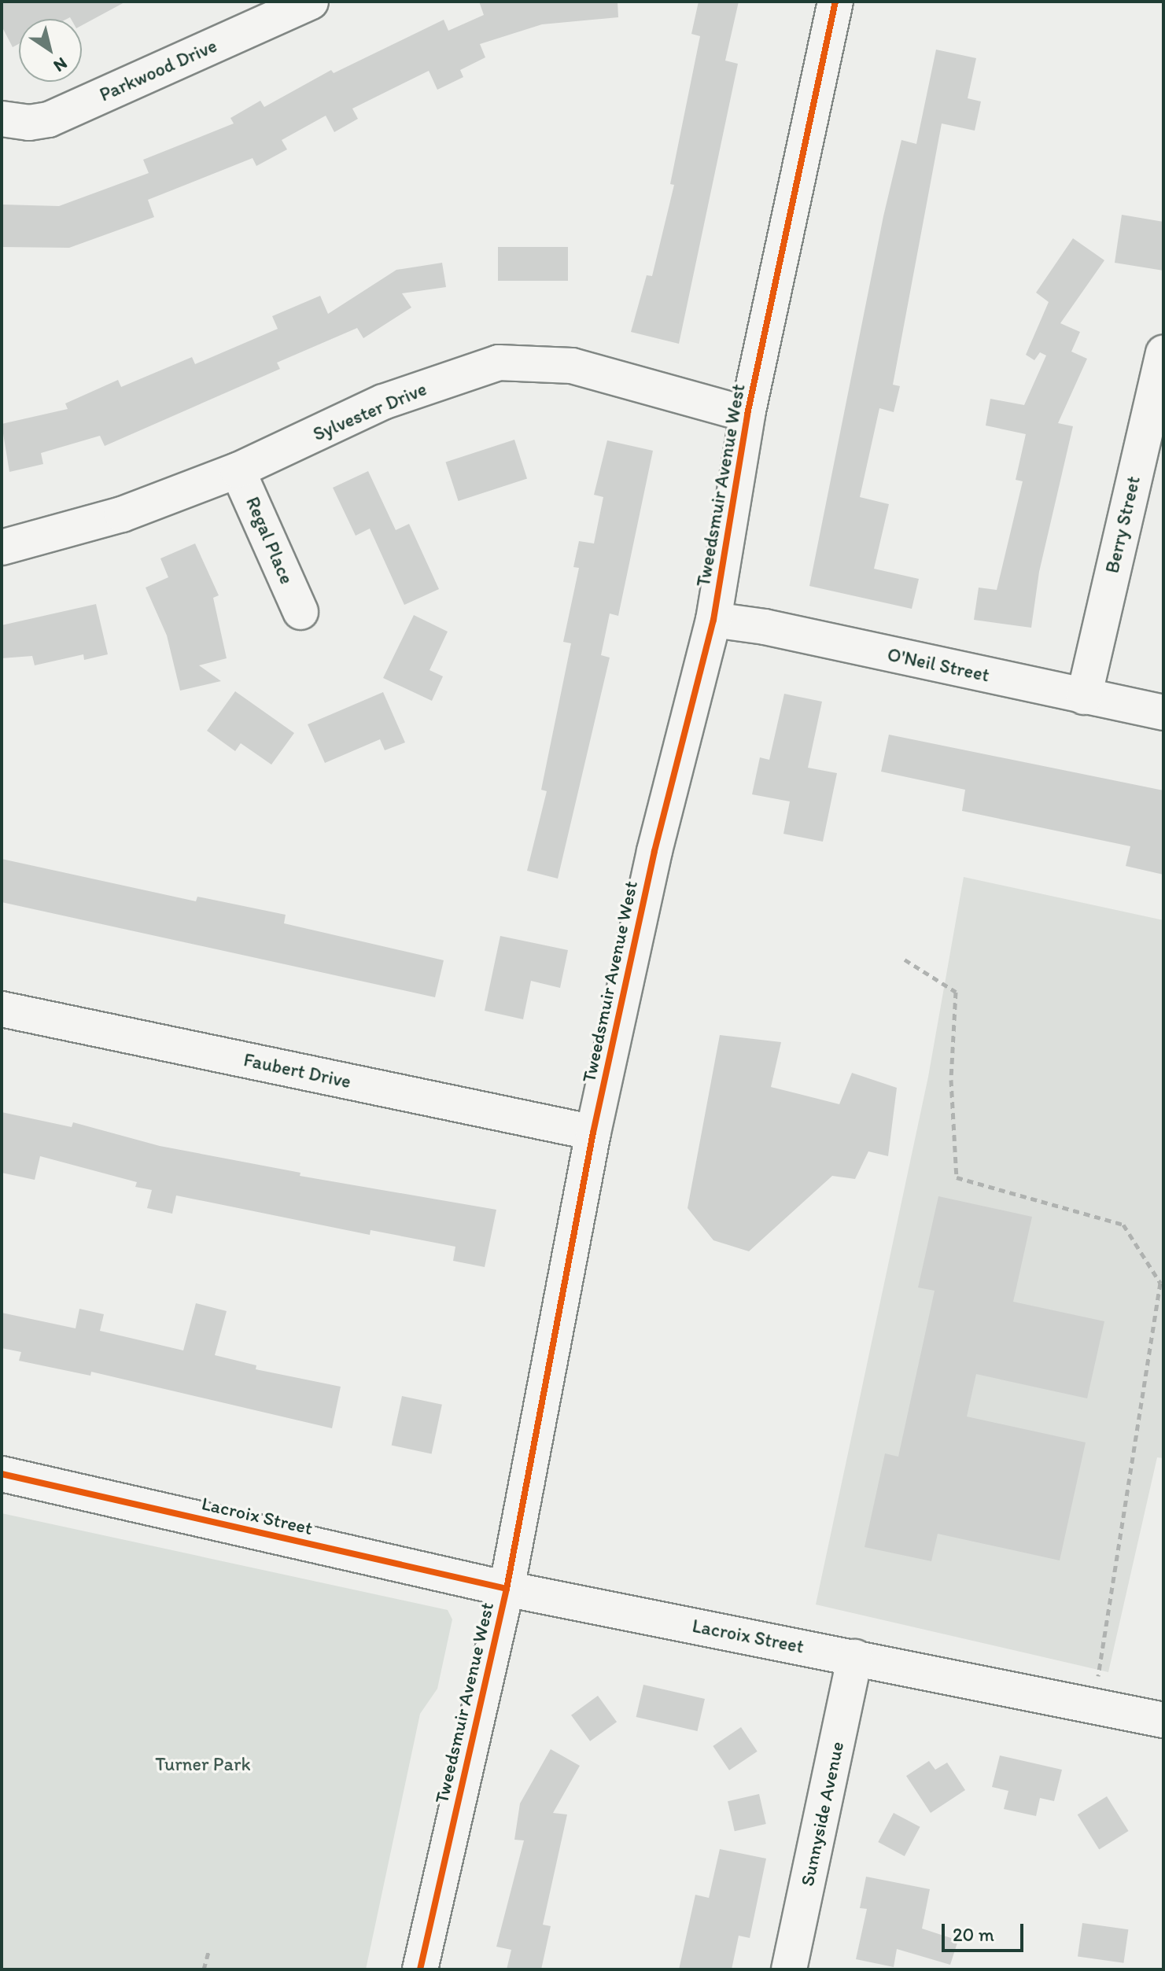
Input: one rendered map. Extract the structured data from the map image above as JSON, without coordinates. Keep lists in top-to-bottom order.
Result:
{
  "streets": {
    "street": [
      "Parkwood Drive",
      "Sylvester Drive",
      "Tweedsmuir Avenue West",
      "Berry Street",
      "Regal Place",
      "O'Neil Street",
      "Faubert Drive",
      "Lacroix Street",
      "Sunnyside Avenue"
    ]
  },
  "crossings": [
    ["Sylvester Drive", "Tweedsmuir Avenue West"],
    ["Sylvester Drive", "Regal Place"],
    ["Tweedsmuir Avenue West", "O'Neil Street"],
    ["Tweedsmuir Avenue West", "Faubert Drive"],
    ["Tweedsmuir Avenue West", "Lacroix Street"],
    ["Berry Street", "O'Neil Street"],
    ["Lacroix Street", "Sunnyside Avenue"]
  ],
  "parks": ["Turner Park"],
  "scale_bar": "20 m",
  "north": "bottom right"
}
